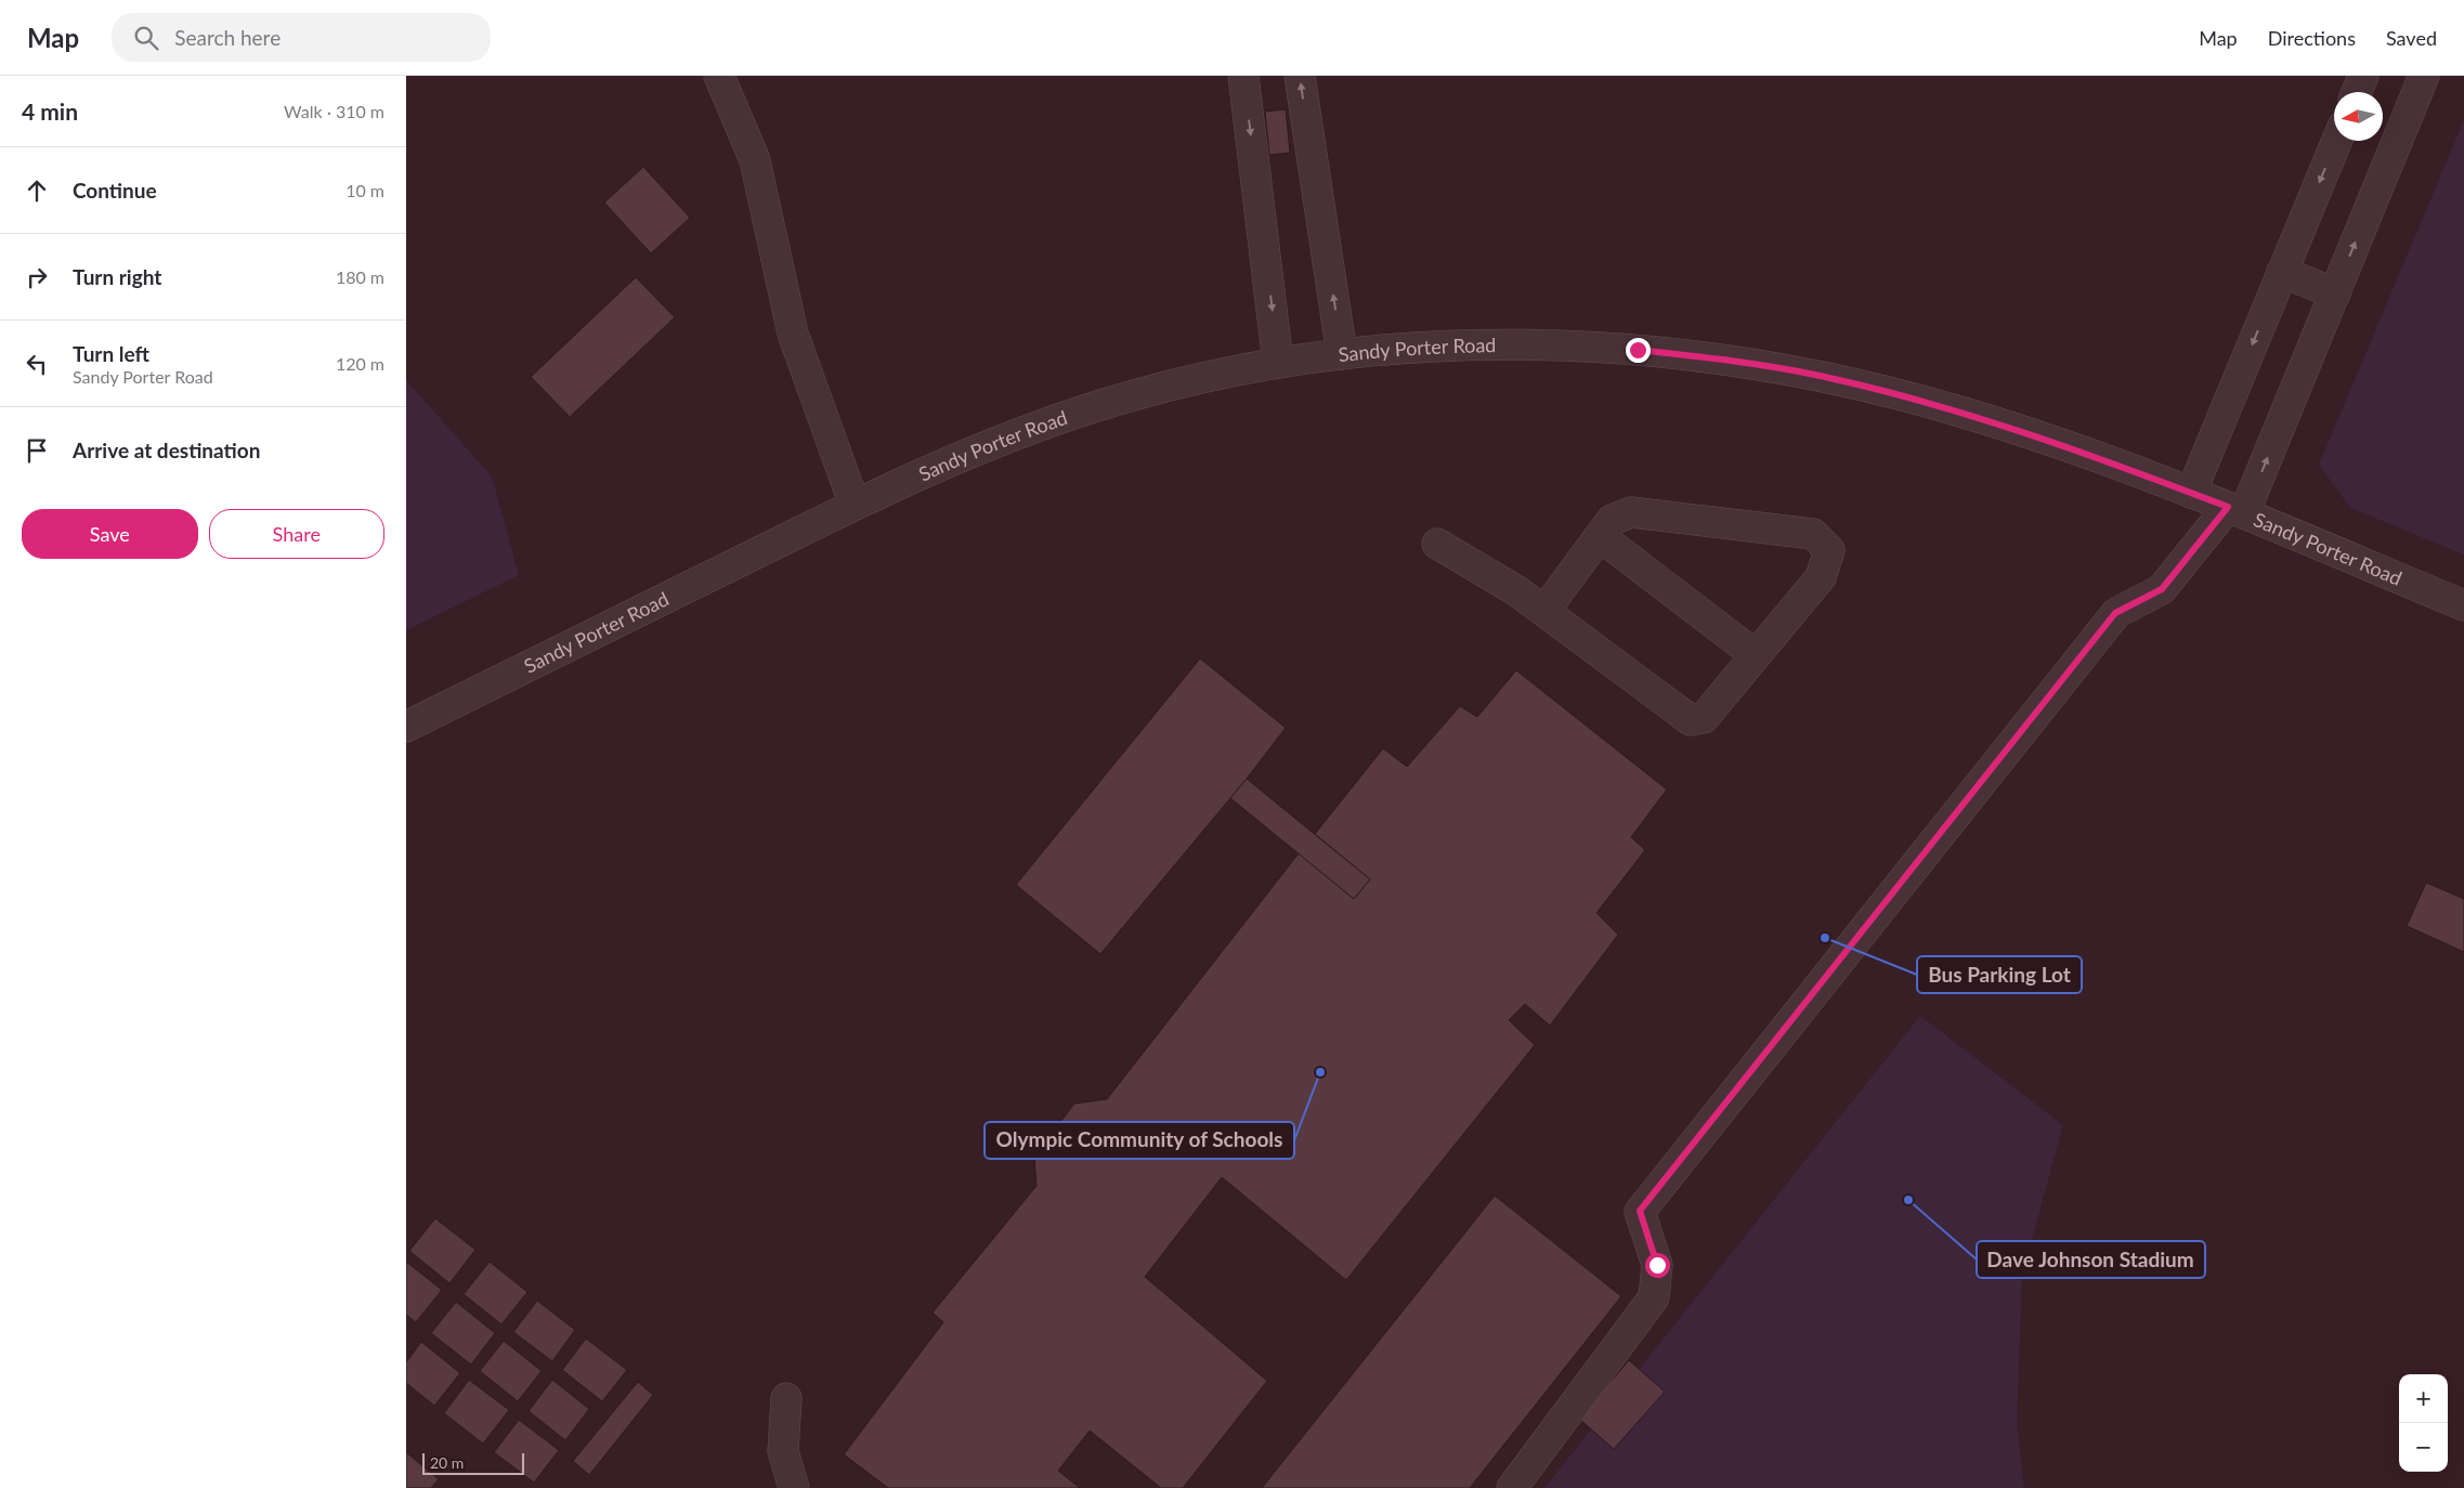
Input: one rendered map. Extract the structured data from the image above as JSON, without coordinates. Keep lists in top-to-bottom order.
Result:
{
  "streets": {
    "street": ["Sandy Porter Road"]
  },
  "places": ["Bus Parking Lot", "Olympic Community of Schools", "Dave Johnson Stadium"],
  "scale_bar": "20 m",
  "north": "left",
  "page": {
    "header": "Map",
    "search": "Search here",
    "nav": ["Map", "Directions", "Saved"],
    "heading": ["4 min", "Walk · 310 m"],
    "list": [
      ["Continue", "10 m"],
      ["Turn right", "180 m"],
      ["Turn left", "Sandy Porter Road", "120 m"],
      "Arrive at destination"
    ],
    "buttons": ["Save", "Share"],
    "map_buttons": ["+", "−"],
    "scale": "20 m"
  }
}
